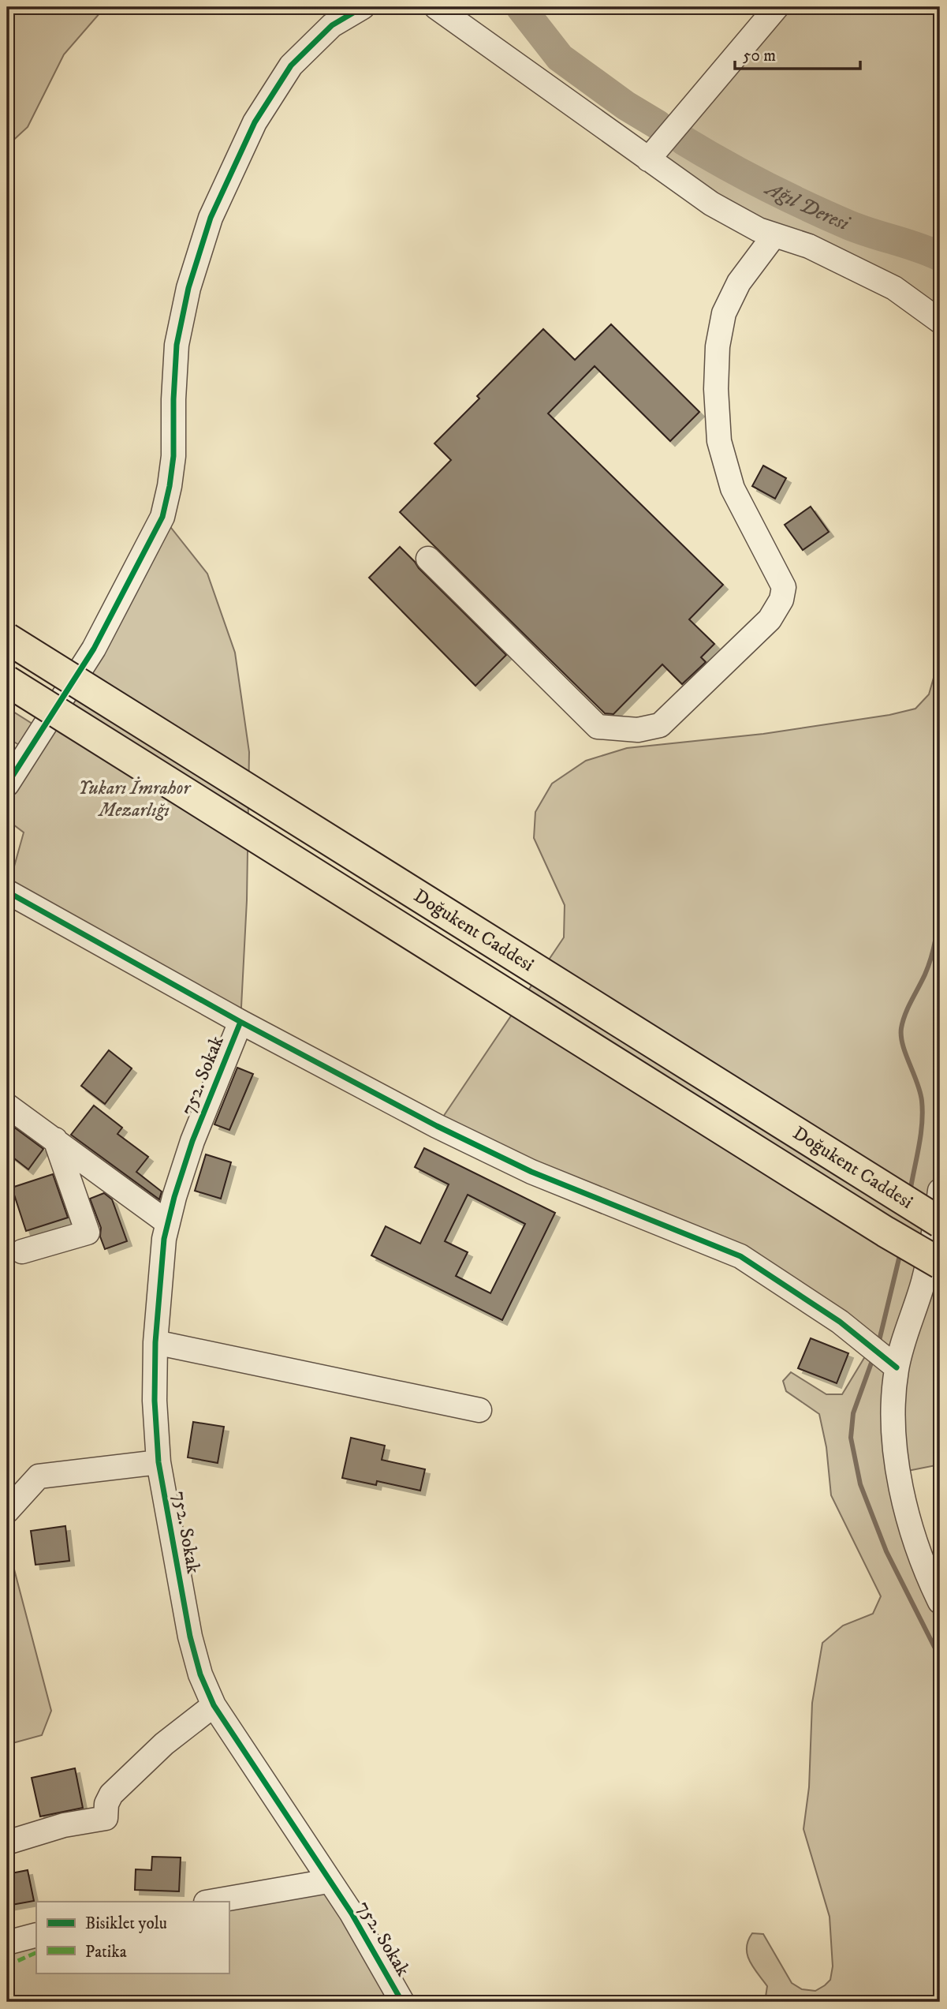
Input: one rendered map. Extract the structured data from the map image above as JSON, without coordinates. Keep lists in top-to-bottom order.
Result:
{
  "streets": {
    "main road": ["Doğukent Caddesi"],
    "street": ["752. Sokak"]
  },
  "water": ["Ağıl Deresi"],
  "parks": ["Yukarı İmrahor Mezarlığı"],
  "legend": ["Bisiklet yolu", "Patika"],
  "scale_bar": "50 m"
}
